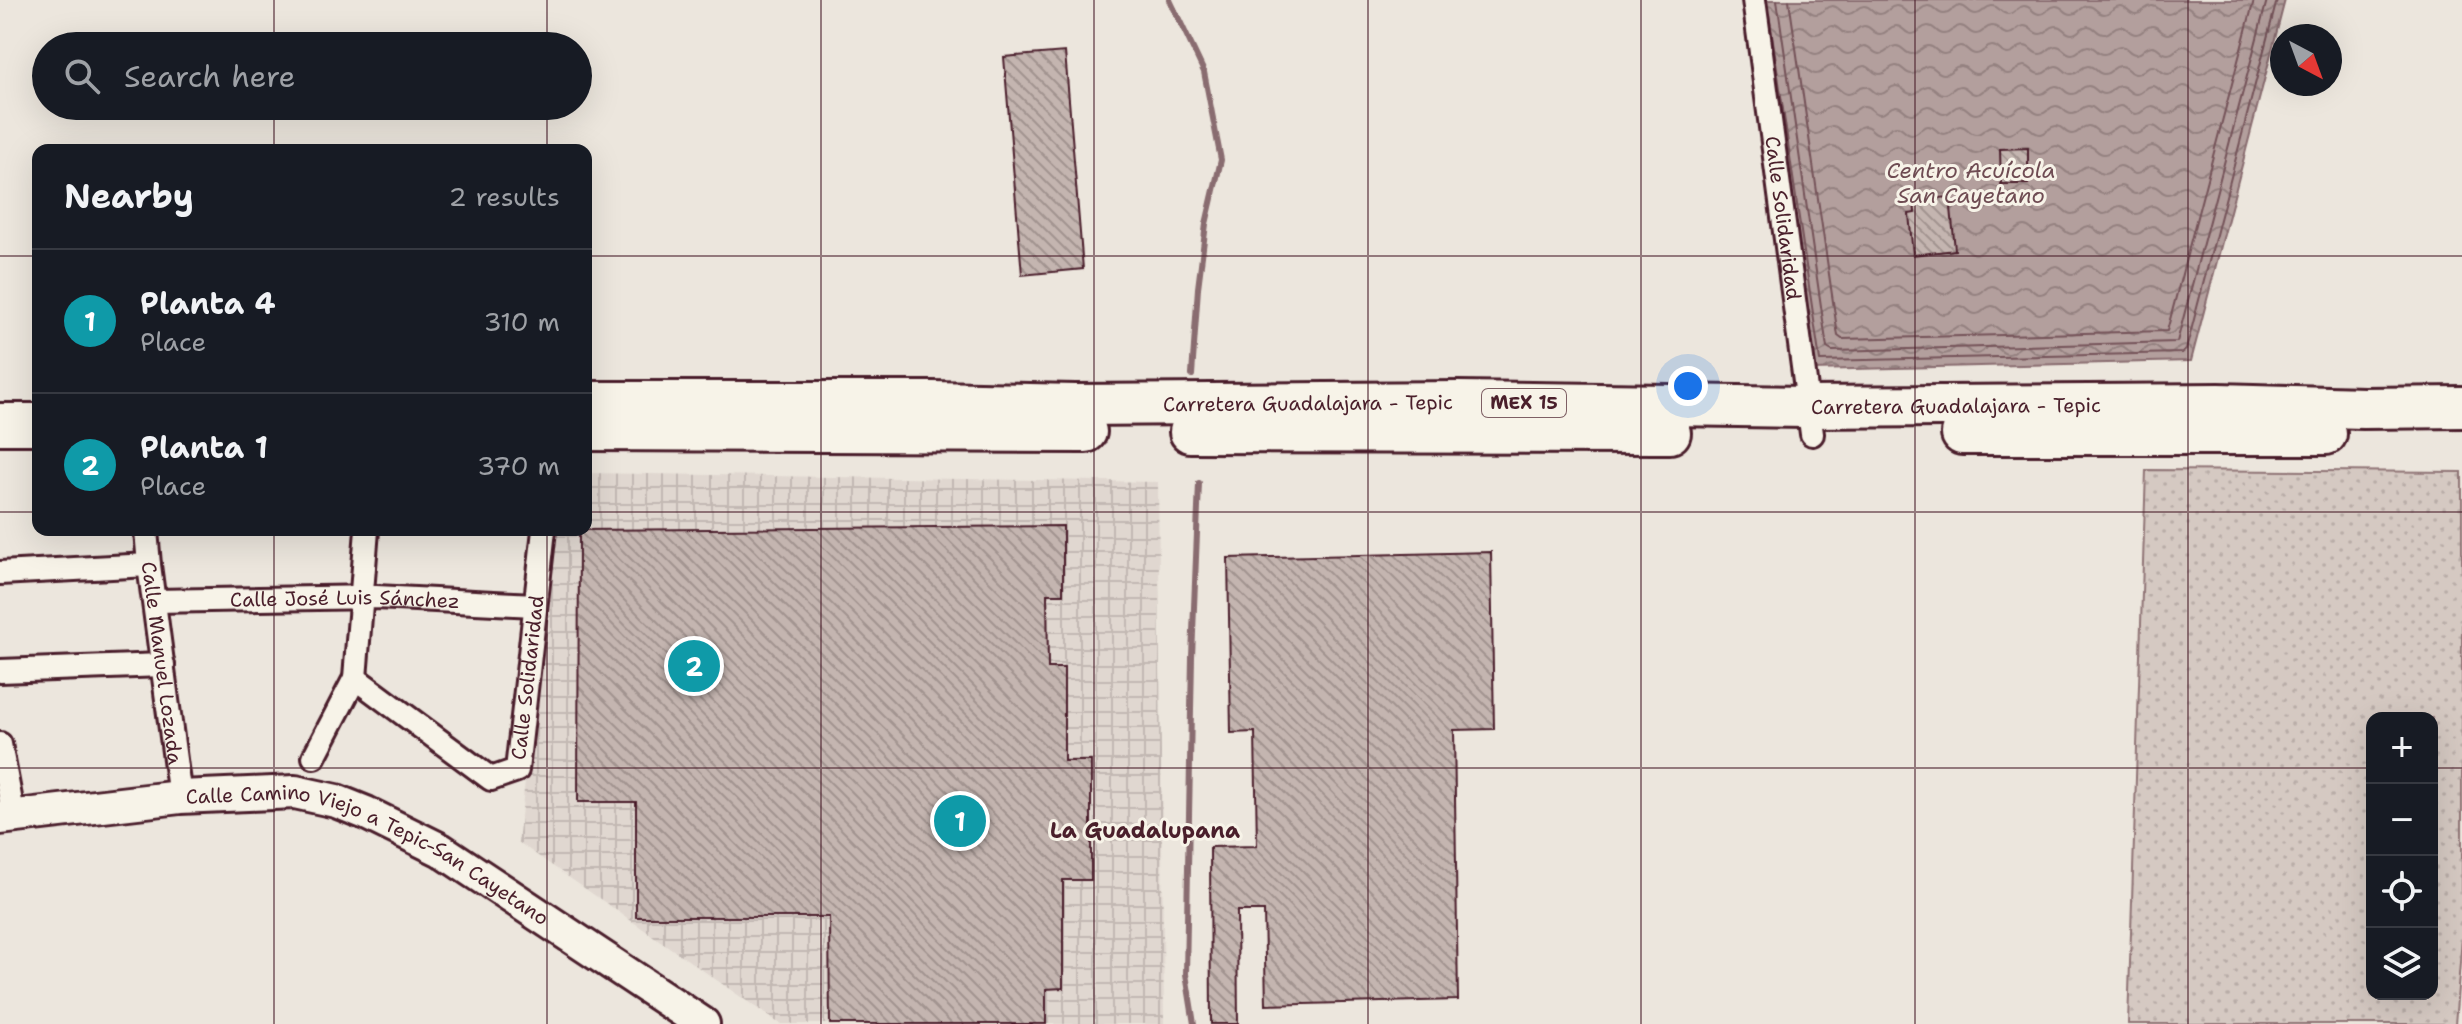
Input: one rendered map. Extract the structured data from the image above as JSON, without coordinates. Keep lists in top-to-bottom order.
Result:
{
  "streets": {
    "highway": ["Carretera Guadalajara - Tepic", "MEX 15"],
    "street": [
      "Calle Solidaridad",
      "Calle José Luis Sánchez",
      "Calle Manuel Lozada",
      "Calle Camino Viejo a Tepic-San Cayetano"
    ]
  },
  "crossings": [
    ["Calle Solidaridad", "Carretera Guadalajara - Tepic"],
    ["Calle Solidaridad", "Calle José Luis Sánchez"],
    ["Calle José Luis Sánchez", "Calle Manuel Lozada"],
    ["Calle Manuel Lozada", "Calle Camino Viejo a Tepic-San Cayetano"]
  ],
  "districts": ["La Guadalupana"],
  "water": ["Centro Acuícola San Cayetano"],
  "north": "bottom right",
  "page": {
    "search": "Search here",
    "heading": ["Nearby", "2 results"],
    "list": [
      {
        "mark": "1",
        "name": "Planta 4",
        "note": "Place",
        "value": "310 m"
      },
      {
        "mark": "2",
        "name": "Planta 1",
        "note": "Place",
        "value": "370 m"
      }
    ],
    "pins": ["2", "1"],
    "map_buttons": ["+", "−"]
  }
}
